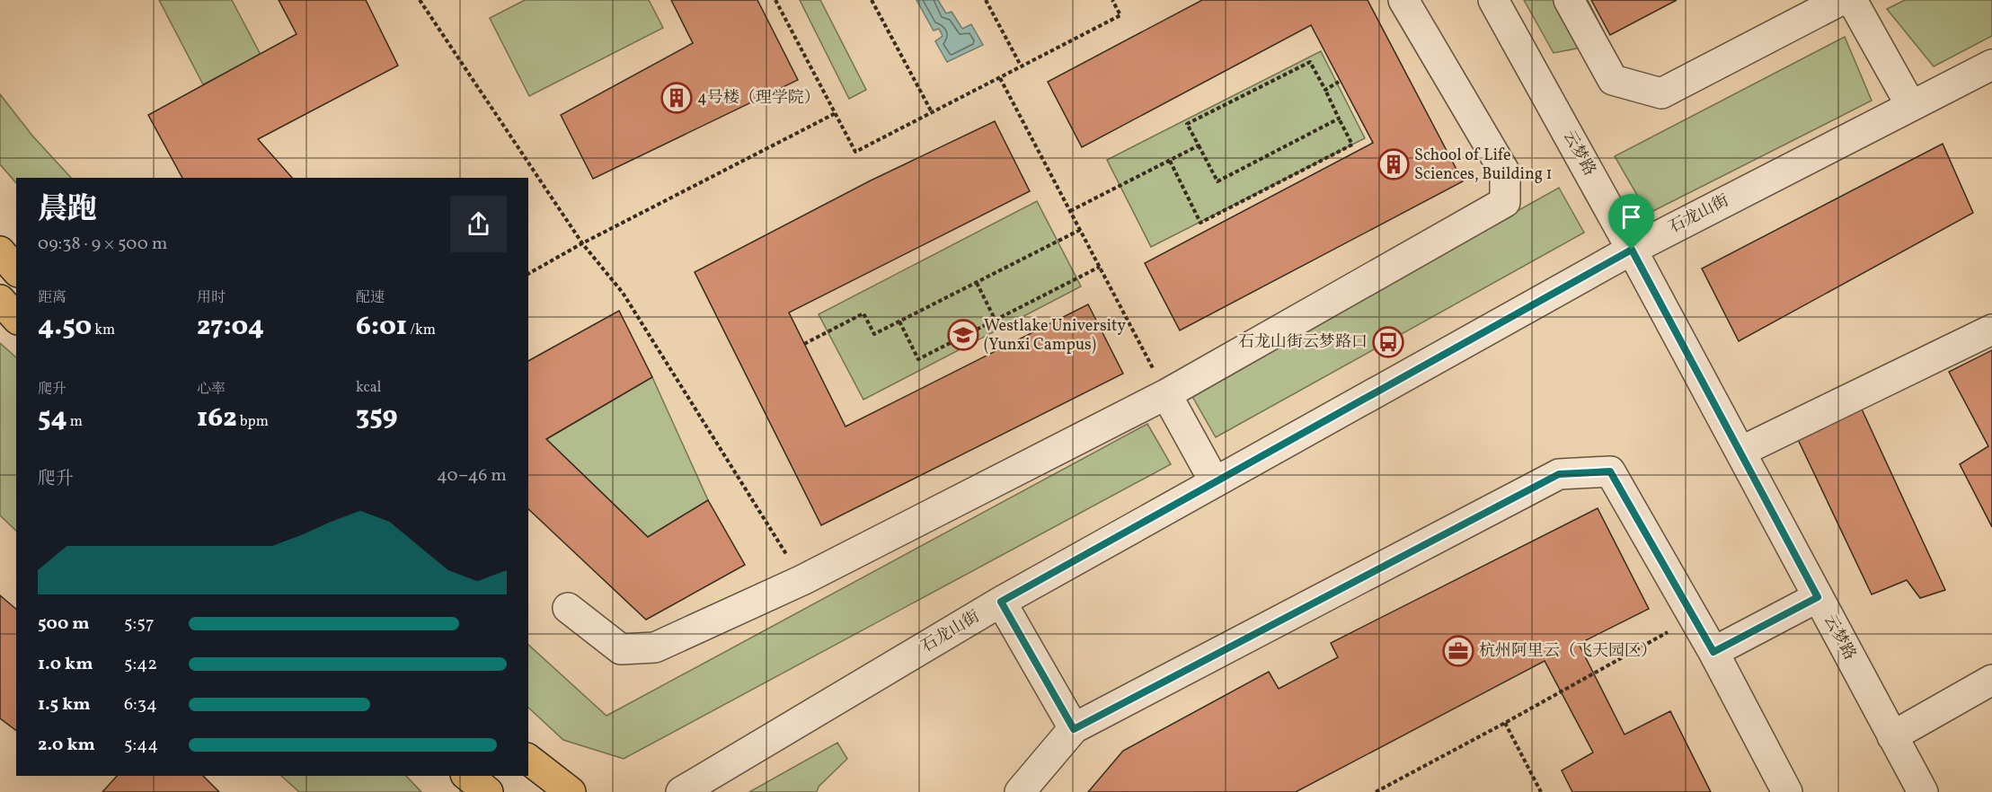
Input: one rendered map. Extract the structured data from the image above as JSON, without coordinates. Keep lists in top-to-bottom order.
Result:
{
  "streets": {
    "street": ["云梦路", "石龙山街"]
  },
  "crossings": [
    ["云梦路", "石龙山街"]
  ],
  "places": {
    "building": ["4号楼（理学院）", "School of Life Sciences, Building 1"],
    "school or university": ["Westlake University (Yunxi Campus)"],
    "bus stop": ["石龙山街云梦路口"],
    "office": ["杭州阿里云（飞天园区）"]
  },
  "page": {
    "heading": ["晨跑", "09:38 · 9 × 500 m"],
    "stats": [
      ["距离", "4.50 km"],
      ["用时", "27:04"],
      ["配速", "6:01 /km"],
      ["爬升", "54 m"],
      ["心率", "162 bpm"],
      ["kcal", "359"]
    ],
    "chart": ["爬升", "40–46 m"],
    "list": [
      {
        "name": "500 m",
        "note": "5:57"
      },
      {
        "name": "1.0 km",
        "note": "5:42"
      },
      {
        "name": "1.5 km",
        "note": "6:34"
      },
      {
        "name": "2.0 km",
        "note": "5:44"
      }
    ]
  }
}
